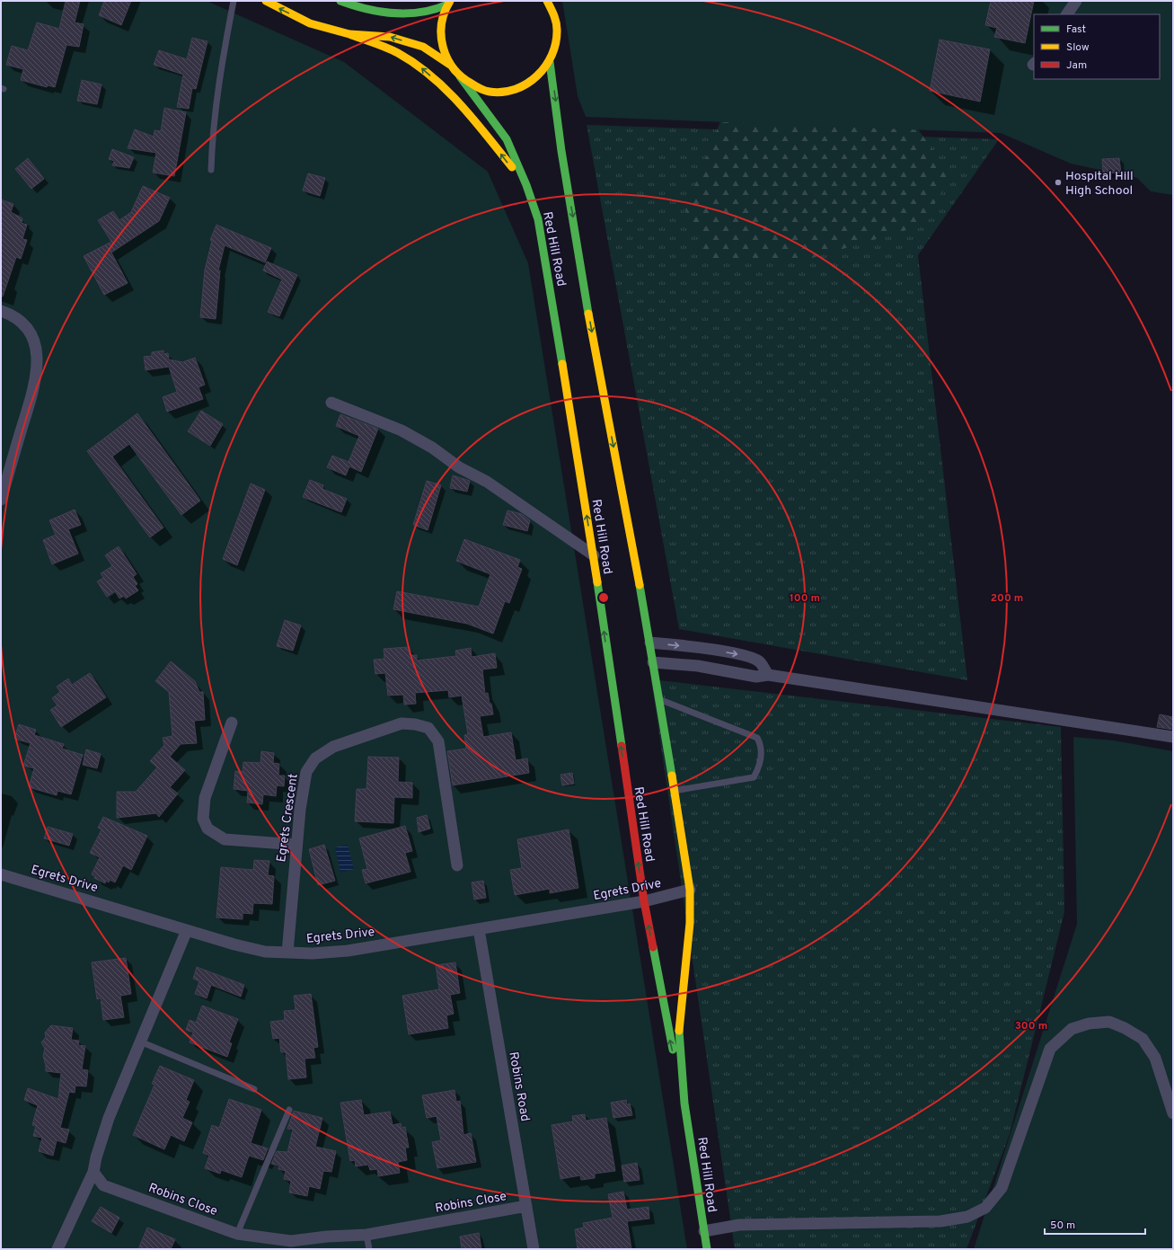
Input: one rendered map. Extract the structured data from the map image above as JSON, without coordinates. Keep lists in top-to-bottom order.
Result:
{
  "streets": {
    "main road": ["Red Hill Road"],
    "street": [
      "Egrets Crescent",
      "Egrets Drive",
      "Robins Road",
      "Robins Close"
    ]
  },
  "crossings": [
    ["Red Hill Road", "Egrets Drive"],
    ["Egrets Crescent", "Egrets Drive"],
    ["Egrets Drive", "Robins Road"],
    ["Robins Road", "Robins Close"]
  ],
  "places": ["Hospital Hill High School"],
  "legend": ["Fast", "Slow", "Jam"],
  "scale_bar": "50 m",
  "rings": ["100 m", "200 m", "300 m"]
}
